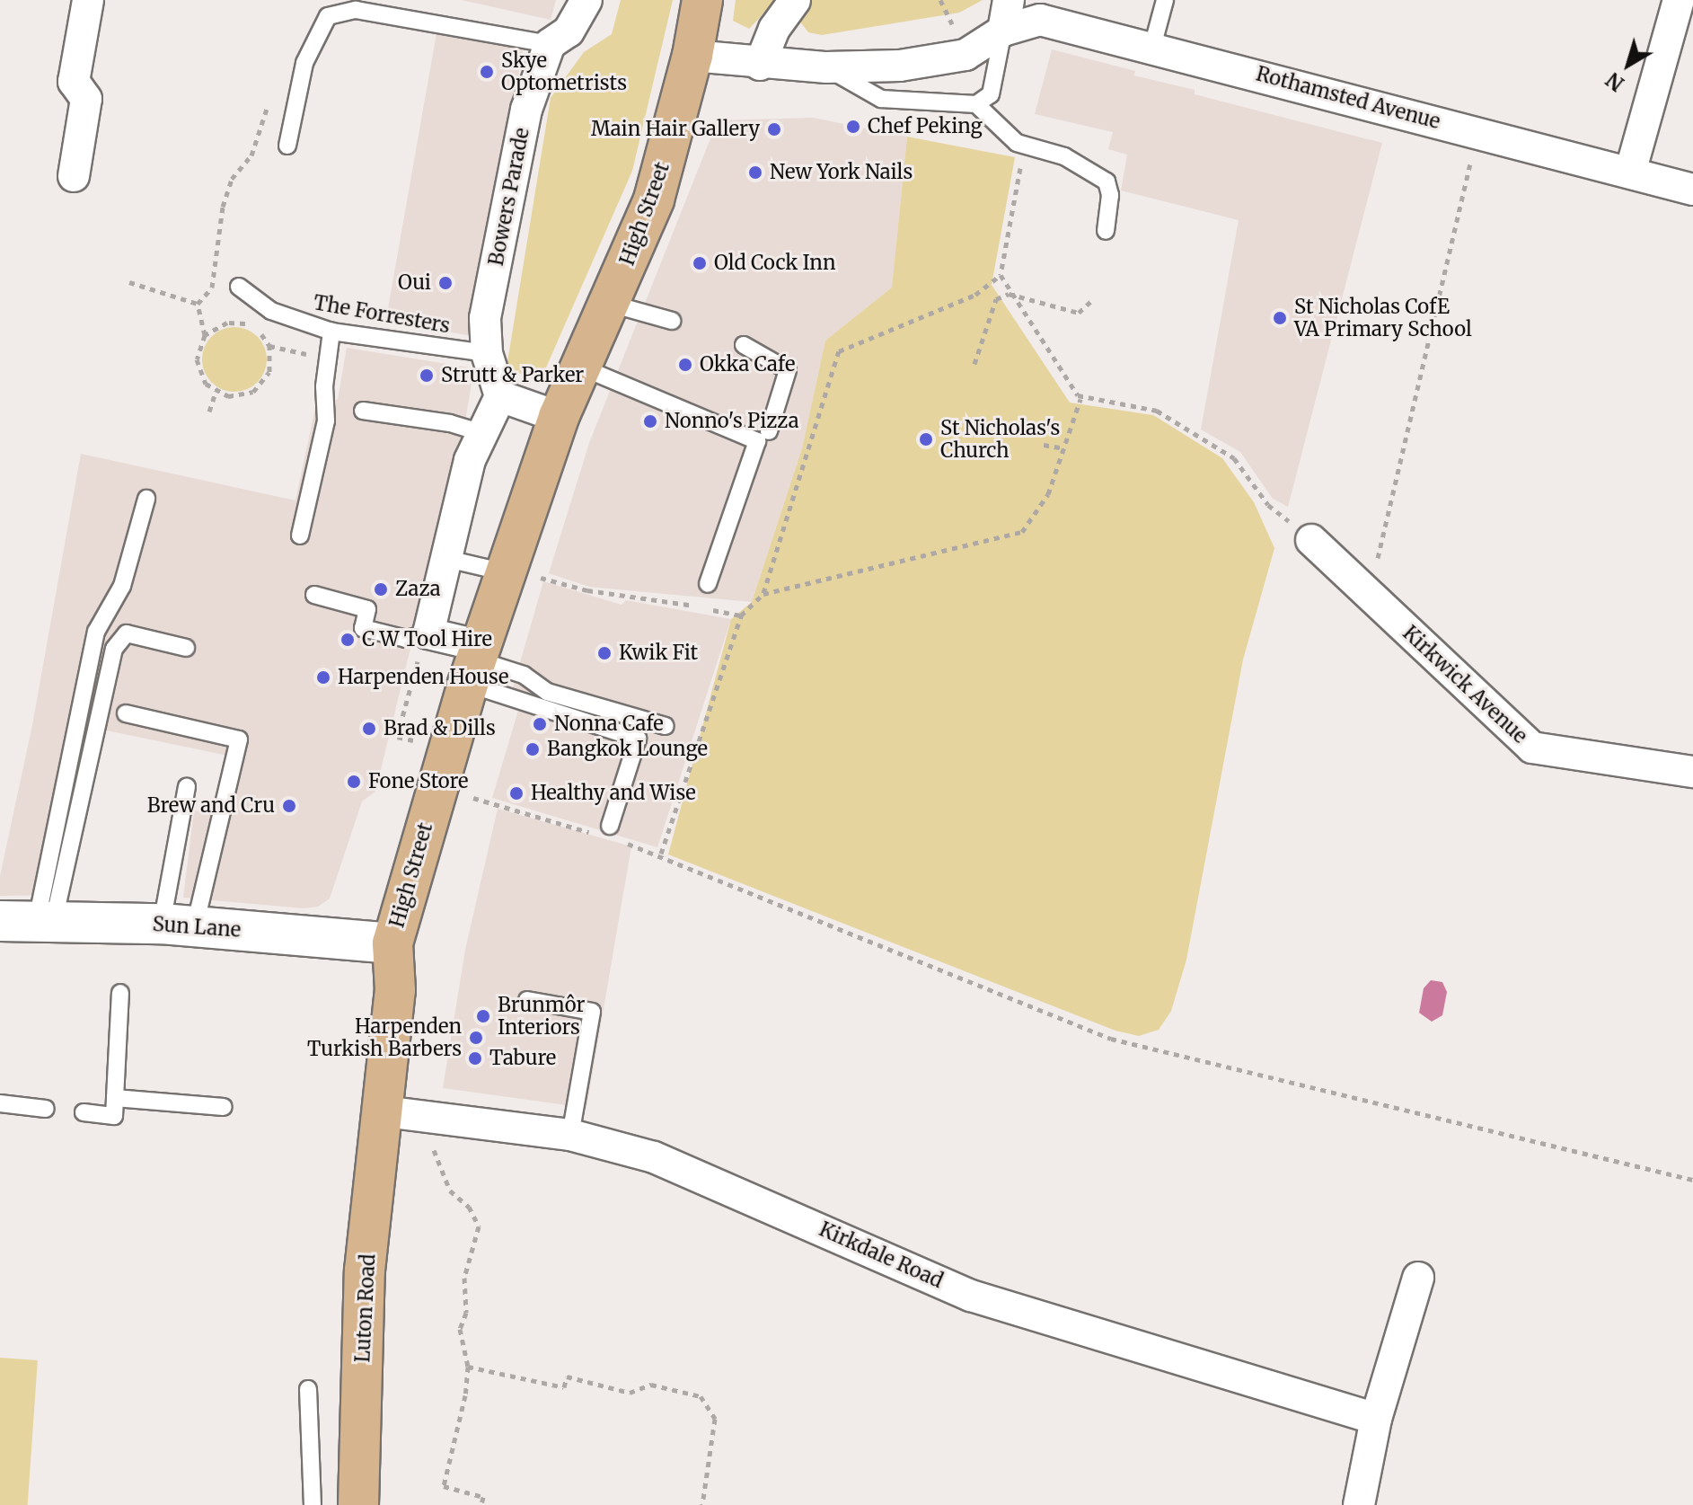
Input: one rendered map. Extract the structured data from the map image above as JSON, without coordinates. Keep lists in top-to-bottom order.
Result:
{
  "streets": {
    "main road": ["High Street", "Luton Road"],
    "street": [
      "Rothamsted Avenue",
      "Bowers Parade",
      "Kirkwick Avenue",
      "Sun Lane",
      "Kirkdale Road"
    ],
    "lane": ["The Forresters"]
  },
  "crossings": [
    ["Rothamsted Avenue", "High Street"],
    ["Bowers Parade", "The Forresters"],
    ["High Street", "Sun Lane"],
    ["High Street", "Kirkdale Road"],
    ["High Street", "Luton Road"],
    ["Kirkdale Road", "Luton Road"]
  ],
  "places": [
    "Skye Optometrists",
    "Chef Peking",
    "Main Hair Gallery",
    "New York Nails",
    "Old Cock Inn",
    "Oui",
    "St Nicholas CofE VA Primary School",
    "Okka Cafe",
    "Strutt & Parker",
    "Nonno's Pizza",
    "St Nicholas's Church",
    "Zaza",
    "C W Tool Hire",
    "Kwik Fit",
    "Harpenden House",
    "Nonna Cafe",
    "Brad & Dills",
    "Bangkok Lounge",
    "Fone Store",
    "Healthy and Wise",
    "Brew and Cru",
    "Brunmôr Interiors",
    "Harpenden Turkish Barbers",
    "Tabure"
  ],
  "north": "bottom left"
}
